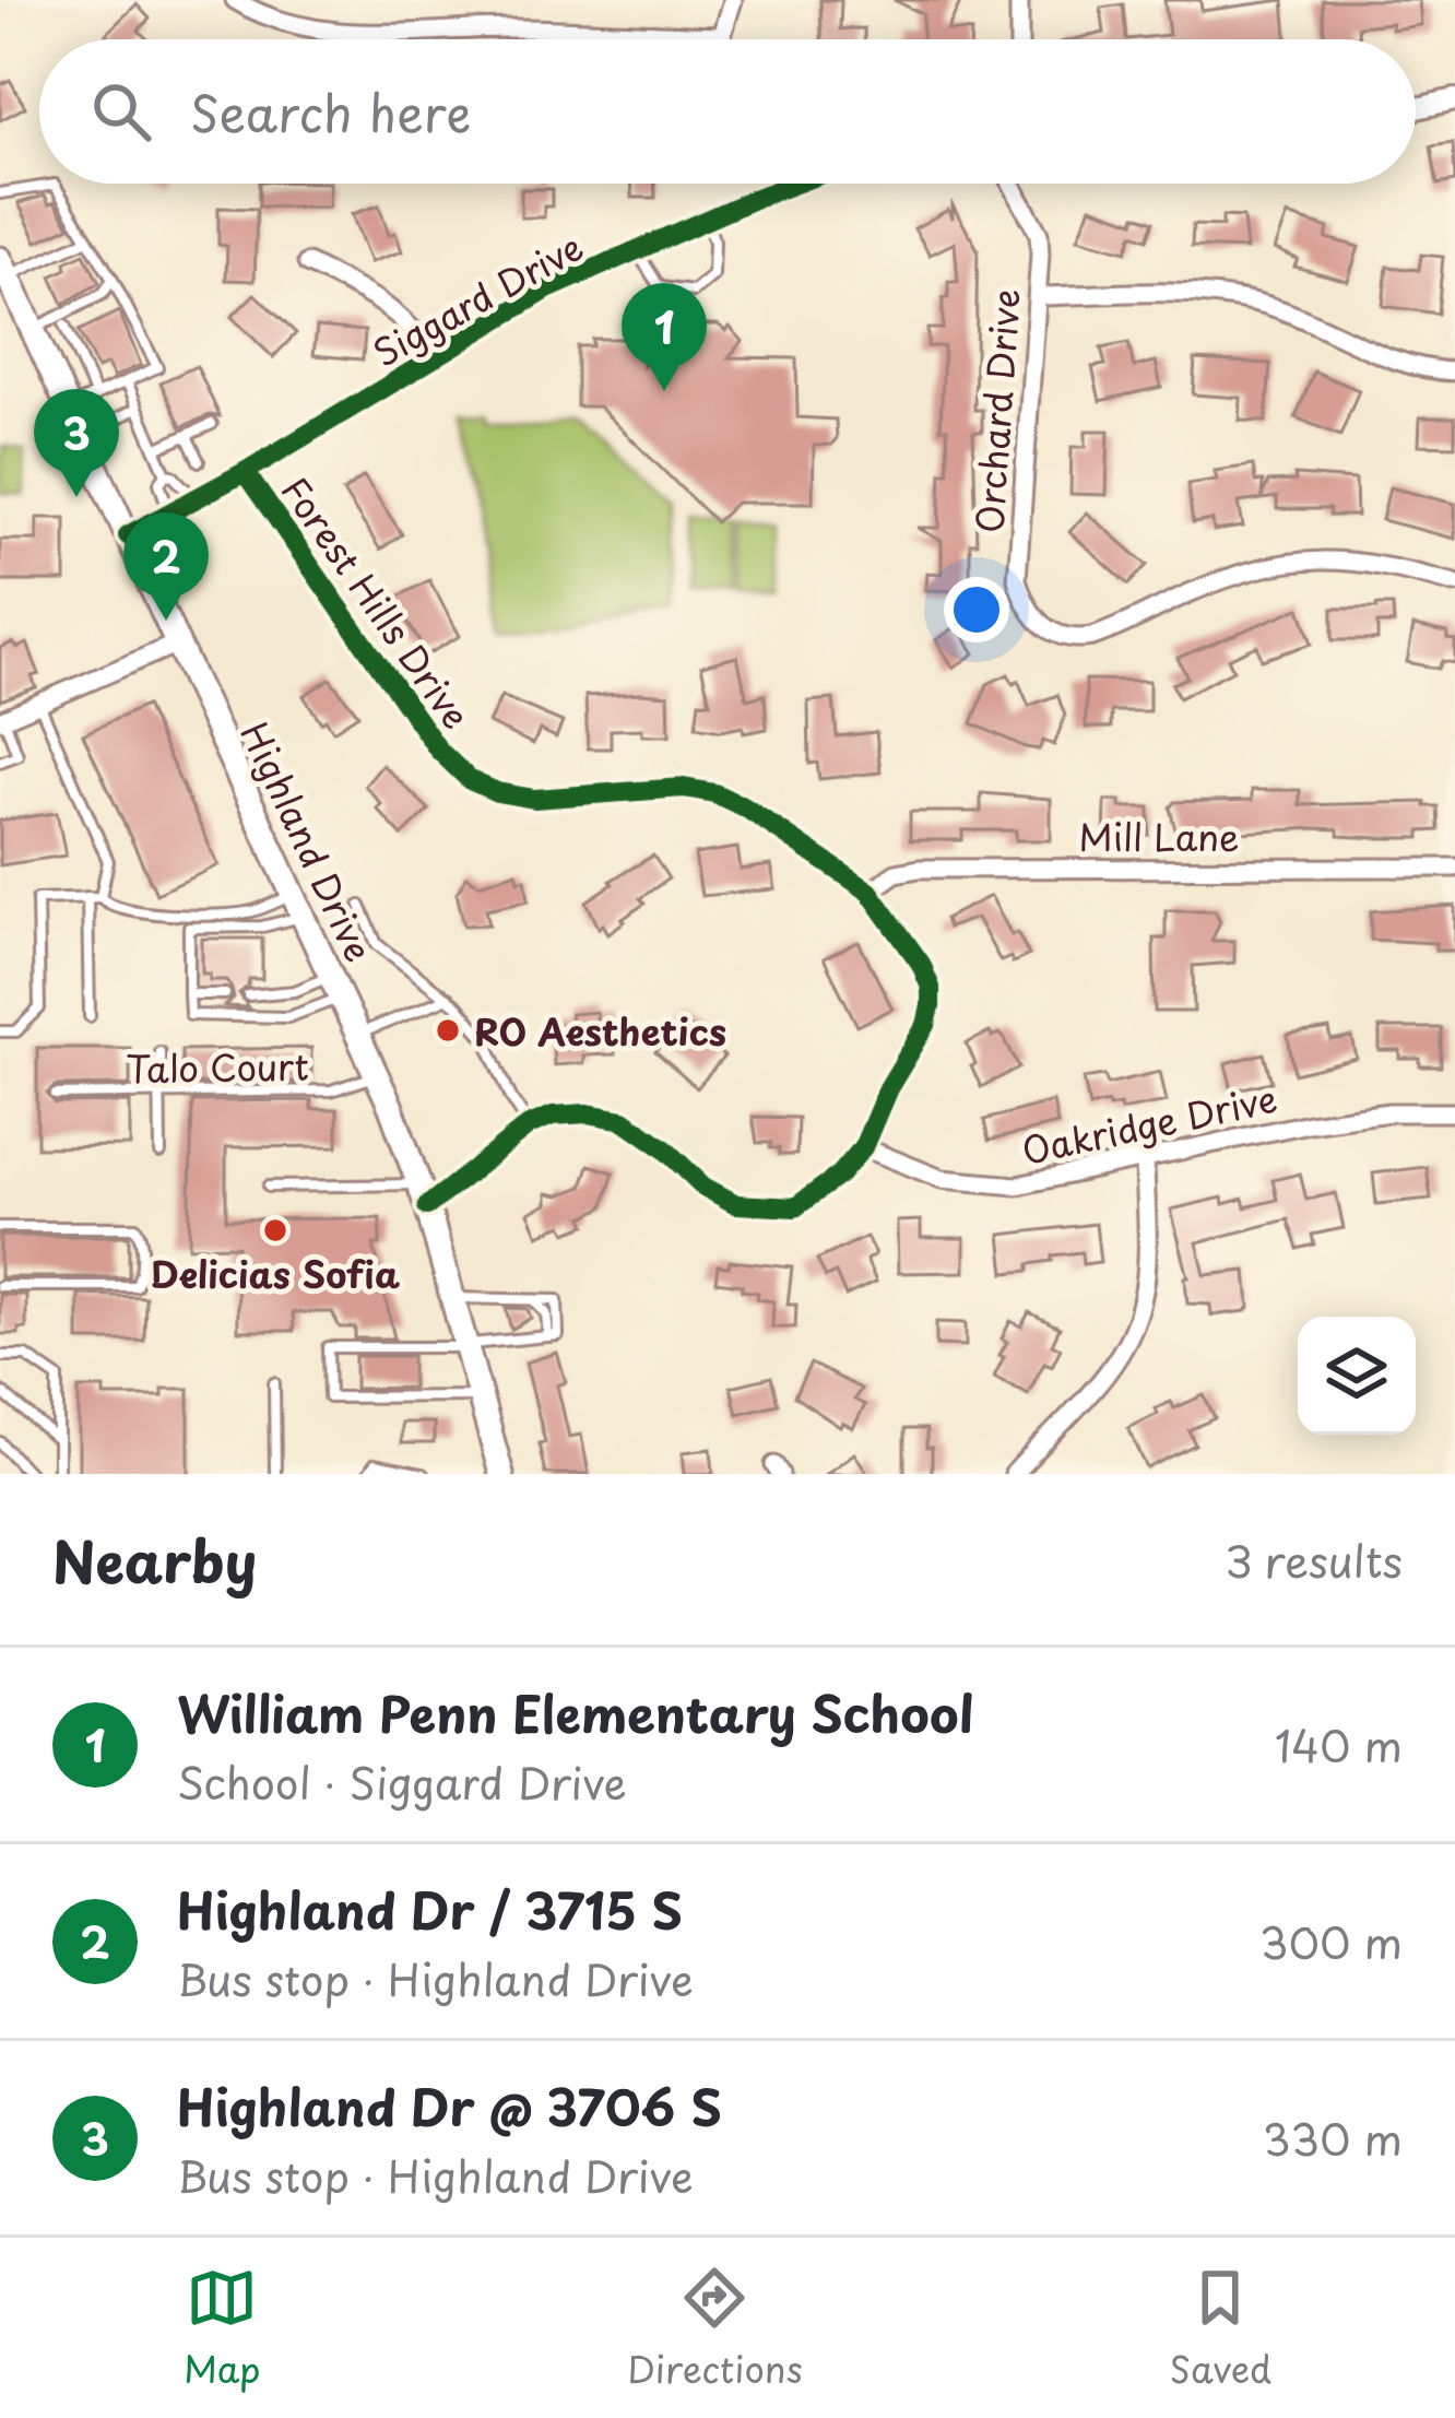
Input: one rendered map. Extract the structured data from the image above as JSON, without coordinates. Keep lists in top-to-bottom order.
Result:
{
  "streets": {
    "main road": ["Highland Drive"],
    "street": [
      "Siggard Drive",
      "Orchard Drive",
      "Forest Hills Drive",
      "Mill Lane",
      "Oakridge Drive"
    ],
    "lane": ["Talo Court"]
  },
  "crossings": [
    ["Siggard Drive", "Forest Hills Drive"],
    ["Siggard Drive", "Highland Drive"],
    ["Forest Hills Drive", "Mill Lane"],
    ["Forest Hills Drive", "Highland Drive"],
    ["Forest Hills Drive", "Oakridge Drive"],
    ["Highland Drive", "Talo Court"]
  ],
  "places": ["RO Aesthetics", "Delicias Sofia"],
  "page": {
    "search": "Search here",
    "pins": ["1", "3", "2"],
    "heading": ["Nearby", "3 results"],
    "list": [
      {
        "mark": "1",
        "name": "William Penn Elementary School",
        "note": "School · Siggard Drive",
        "value": "140 m"
      },
      {
        "mark": "2",
        "name": "Highland Dr / 3715 S",
        "note": "Bus stop · Highland Drive",
        "value": "300 m"
      },
      {
        "mark": "3",
        "name": "Highland Dr @ 3706 S",
        "note": "Bus stop · Highland Drive",
        "value": "330 m"
      }
    ],
    "nav": ["Map", "Directions", "Saved"]
  }
}
